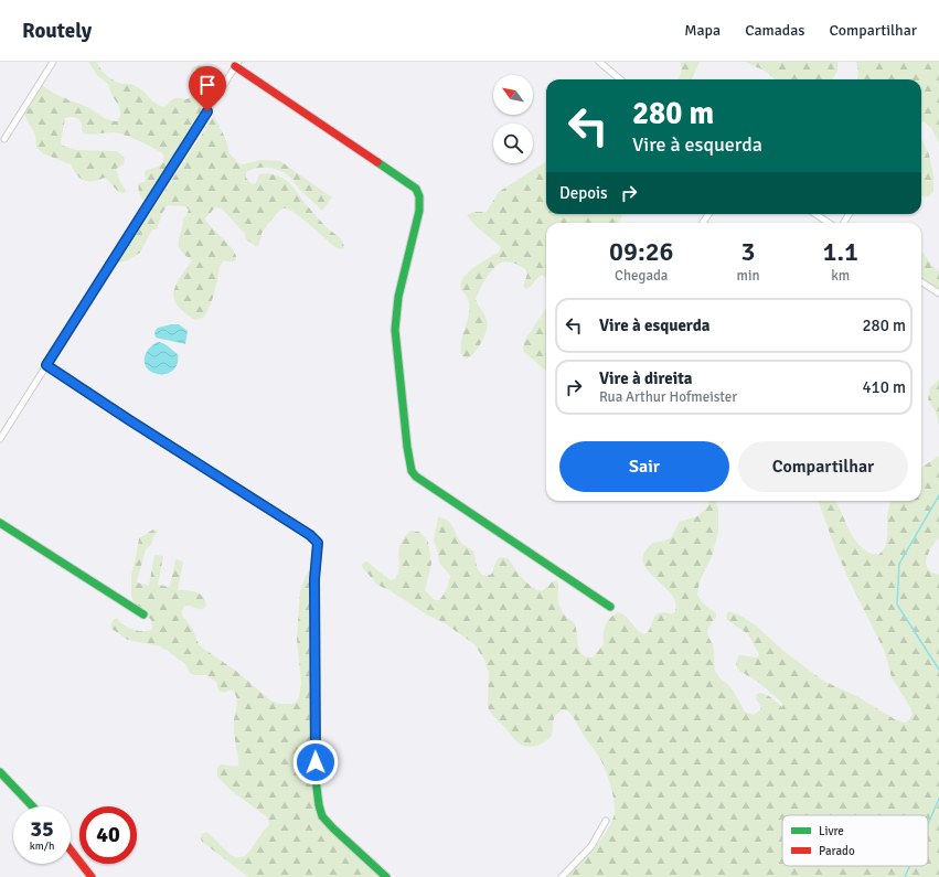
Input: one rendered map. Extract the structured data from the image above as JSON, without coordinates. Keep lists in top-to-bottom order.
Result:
{
  "legend": ["Livre", "Parado"],
  "north": "top left",
  "page": {
    "header": "Routely",
    "nav": ["Mapa", "Camadas", "Compartilhar"],
    "turn": ["280 m", "Vire à esquerda"],
    "then": "Depois",
    "eta": [
      "09:26",
      "Chegada",
      "3",
      "min",
      "1.1",
      "km"
    ],
    "list": [
      {
        "name": "Vire à esquerda",
        "value": "280 m"
      },
      {
        "name": "Vire à direita",
        "note": "Rua Arthur Hofmeister",
        "value": "410 m"
      }
    ],
    "buttons": ["Sair", "Compartilhar"],
    "speed": "35 km/h",
    "limit": "40"
  }
}
